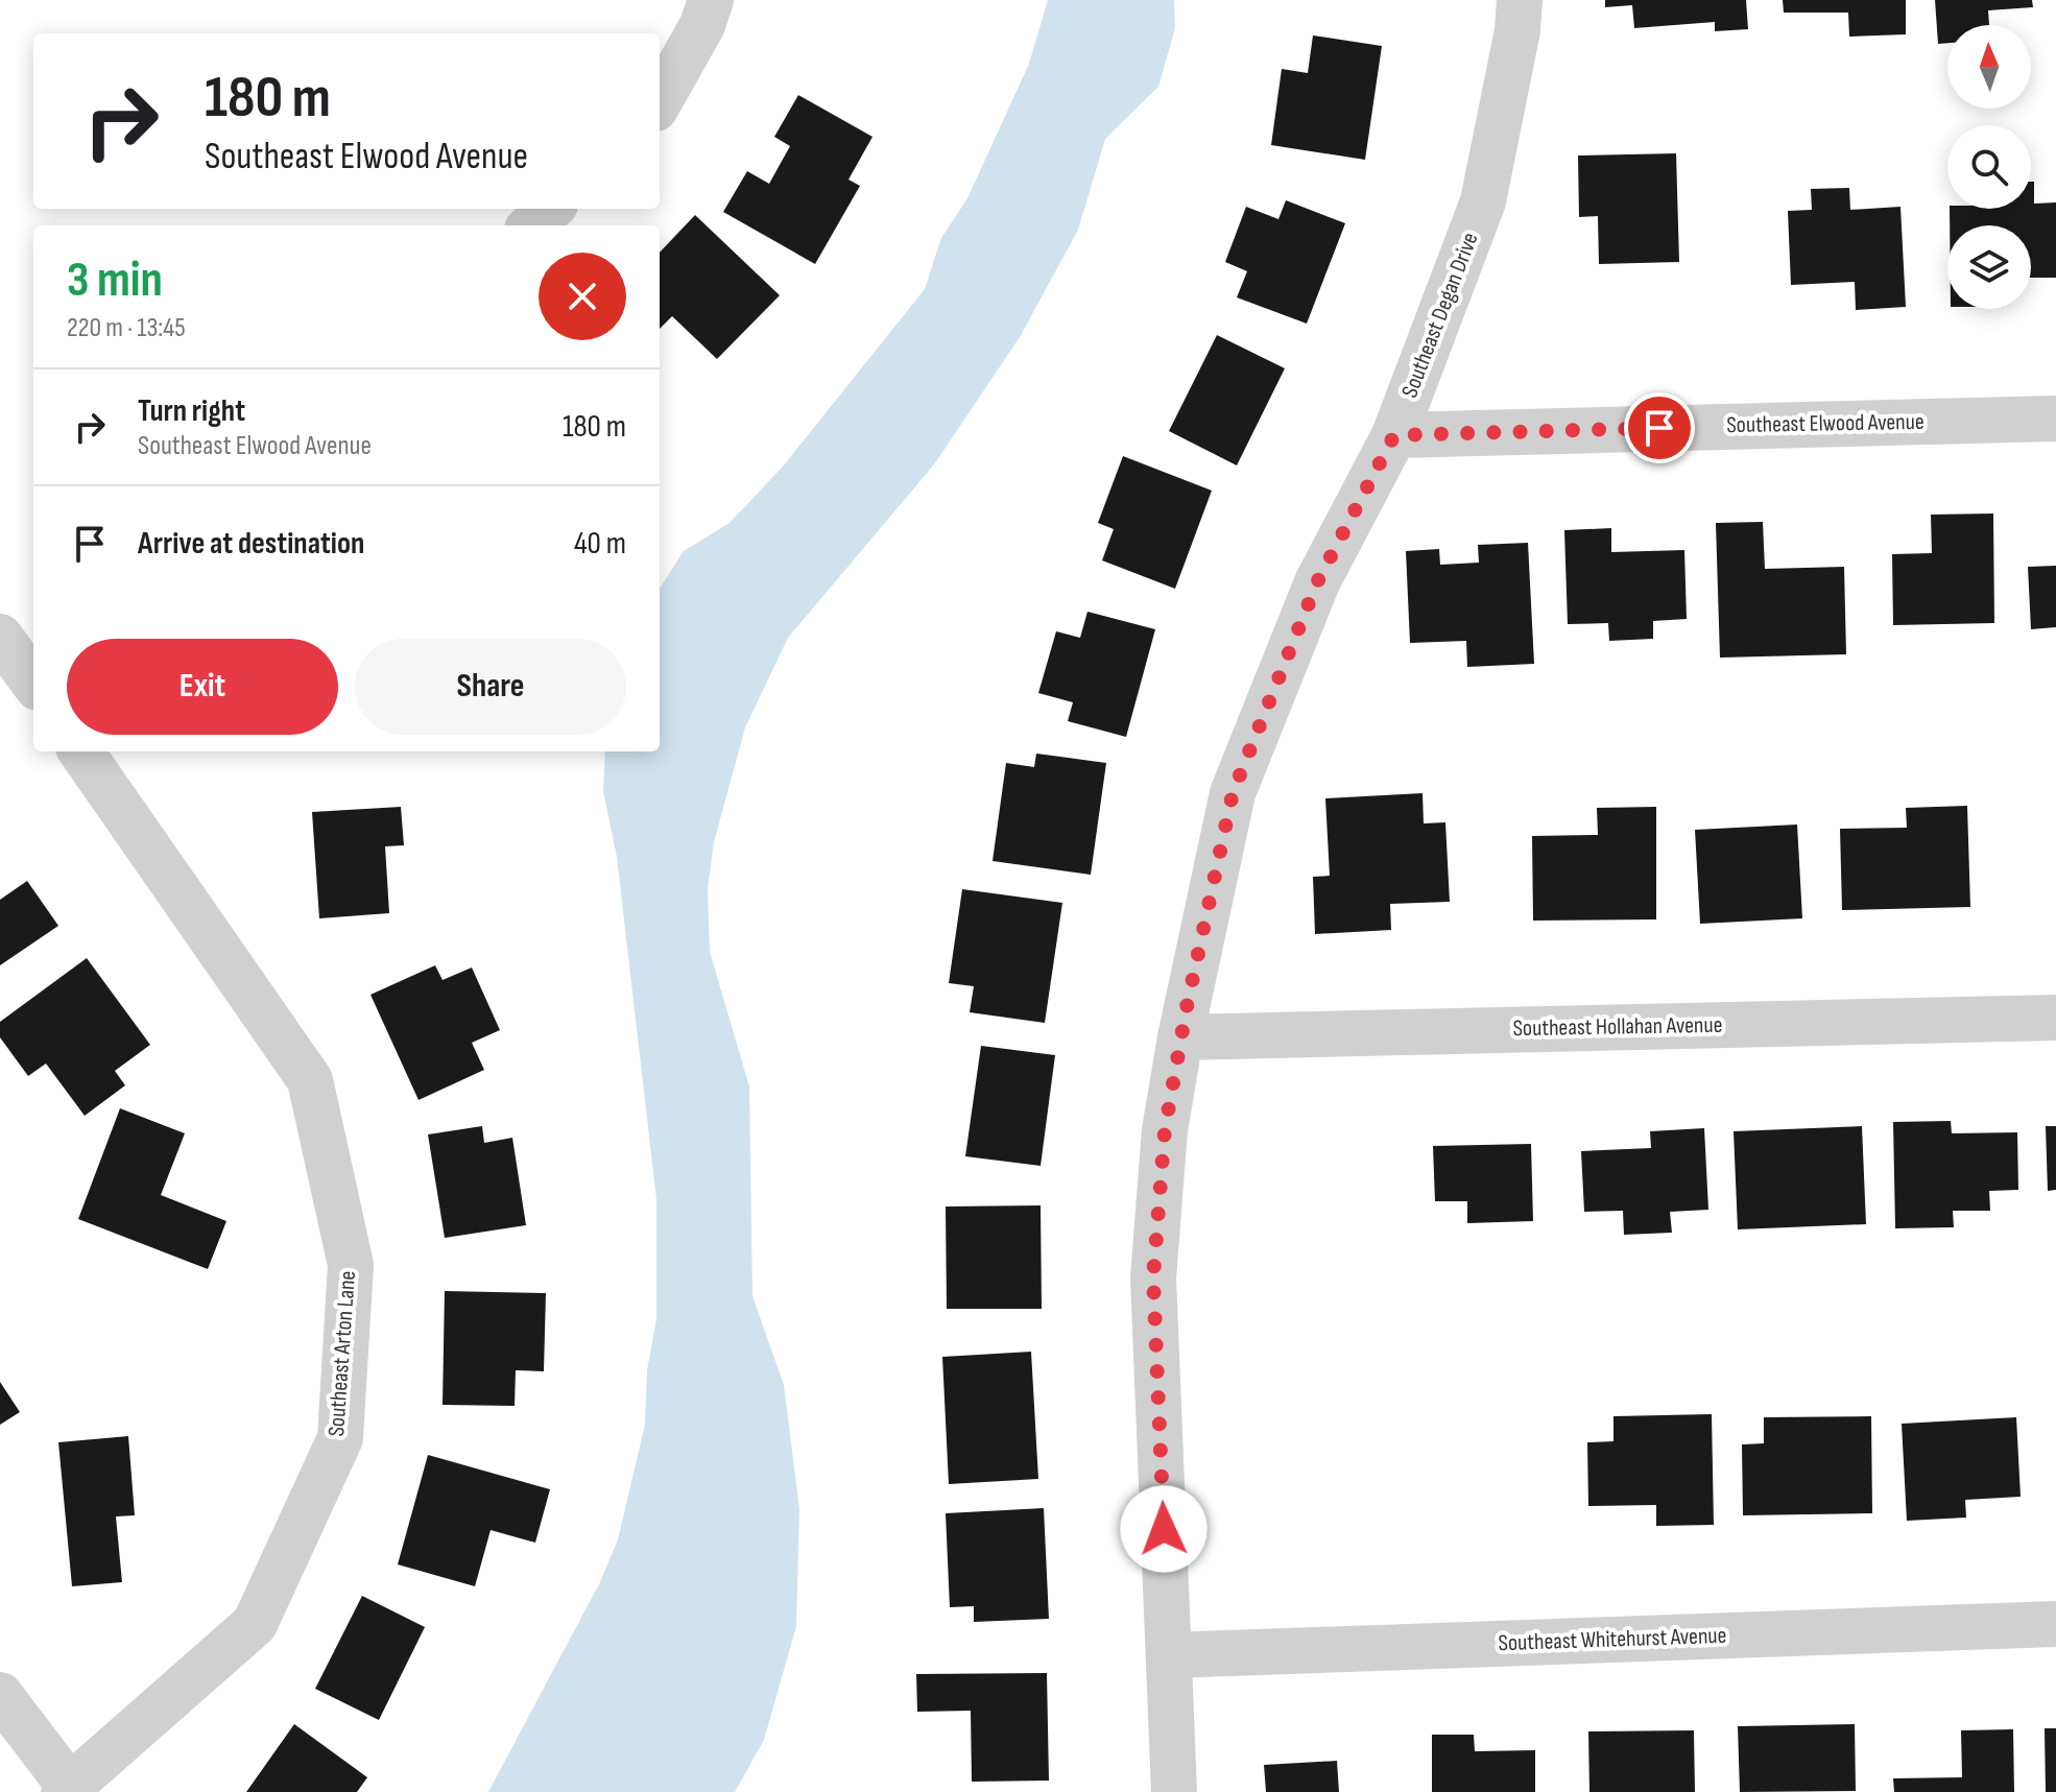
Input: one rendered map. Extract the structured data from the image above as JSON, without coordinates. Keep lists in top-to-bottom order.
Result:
{
  "streets": {
    "street": [
      "Southeast Degan Drive",
      "Southeast Elwood Avenue",
      "Southeast Hollahan Avenue",
      "Southeast Arton Lane",
      "Southeast Whitehurst Avenue"
    ]
  },
  "crossings": [
    ["Southeast Degan Drive", "Southeast Elwood Avenue"],
    ["Southeast Degan Drive", "Southeast Hollahan Avenue"],
    ["Southeast Degan Drive", "Southeast Whitehurst Avenue"]
  ],
  "north": "top",
  "page": {
    "turn": ["180 m", "Southeast Elwood Avenue"],
    "heading": ["3 min", "220 m · 13:45"],
    "list": [
      {
        "name": "Turn right",
        "note": "Southeast Elwood Avenue",
        "value": "180 m"
      },
      {
        "name": "Arrive at destination",
        "value": "40 m"
      }
    ],
    "buttons": ["Exit", "Share"]
  }
}
